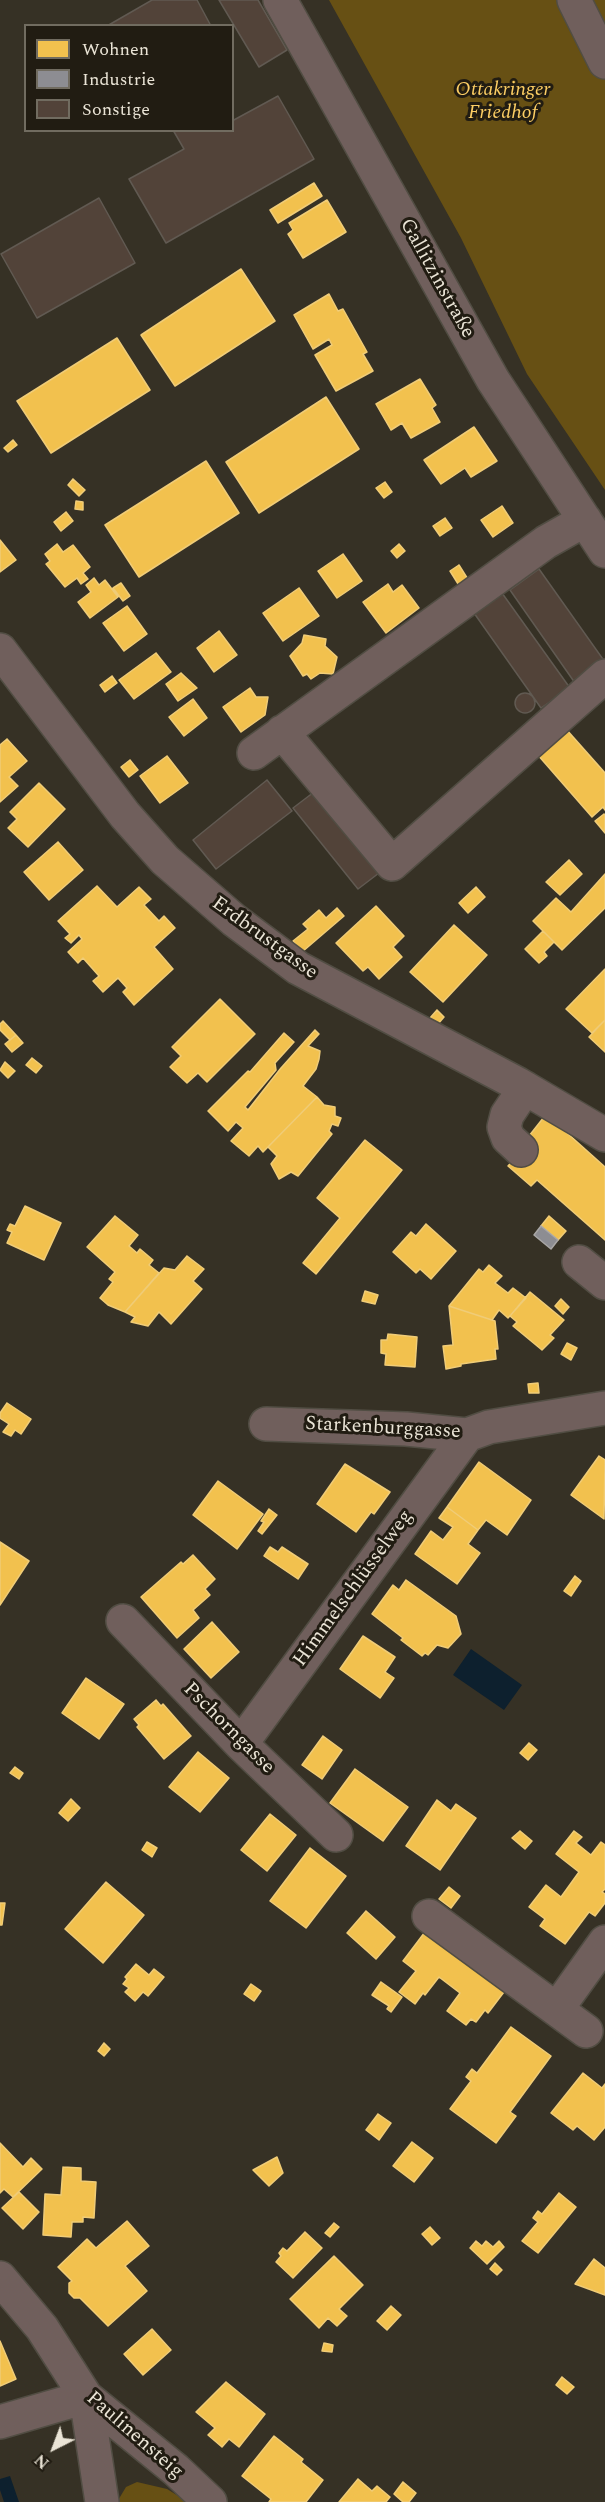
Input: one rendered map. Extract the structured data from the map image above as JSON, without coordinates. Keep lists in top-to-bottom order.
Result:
{
  "streets": {
    "street": [
      "Gallitzinstraße",
      "Erdbrustgasse",
      "Starkenburggasse",
      "Himmelschlüsselweg",
      "Pschorngasse",
      "Paulinensteig"
    ]
  },
  "crossings": [
    ["Starkenburggasse", "Himmelschlüsselweg"],
    ["Himmelschlüsselweg", "Pschorngasse"]
  ],
  "parks": ["Ottakringer Friedhof"],
  "legend": ["Wohnen", "Industrie", "Sonstige"],
  "north": "bottom left"
}
